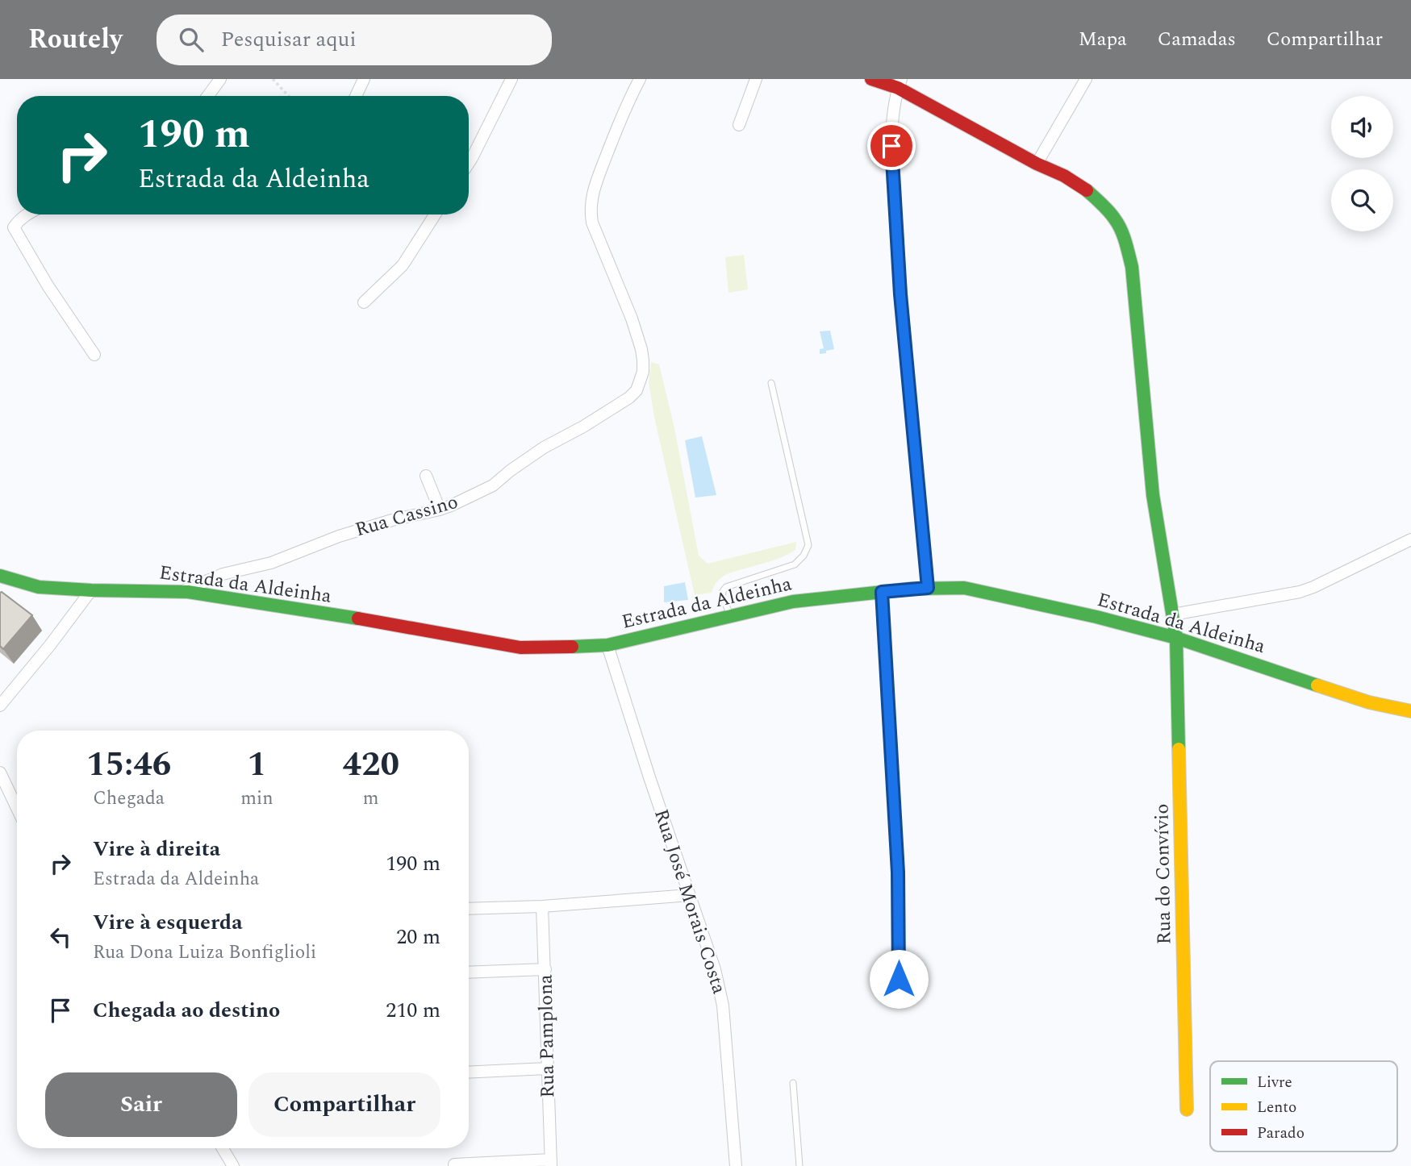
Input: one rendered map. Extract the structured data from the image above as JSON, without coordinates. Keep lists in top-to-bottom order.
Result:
{
  "streets": {
    "street": [
      "Rua Cassino",
      "Estrada da Aldeinha",
      "Rua do Convívio",
      "Rua José Morais Costa",
      "Rua Pamplona"
    ]
  },
  "crossings": [
    ["Rua Cassino", "Estrada da Aldeinha"],
    ["Estrada da Aldeinha", "Rua do Convívio"],
    ["Estrada da Aldeinha", "Rua José Morais Costa"]
  ],
  "legend": ["Livre", "Lento", "Parado"],
  "page": {
    "header": "Routely",
    "search": "Pesquisar aqui",
    "nav": ["Mapa", "Camadas", "Compartilhar"],
    "turn": ["190 m", "Estrada da Aldeinha"],
    "eta": [
      "15:46",
      "Chegada",
      "1",
      "min",
      "420",
      "m"
    ],
    "list": [
      {
        "name": "Vire à direita",
        "note": "Estrada da Aldeinha",
        "value": "190 m"
      },
      {
        "name": "Vire à esquerda",
        "note": "Rua Dona Luiza Bonfiglioli",
        "value": "20 m"
      },
      {
        "name": "Chegada ao destino",
        "value": "210 m"
      }
    ],
    "buttons": ["Sair", "Compartilhar"]
  }
}
